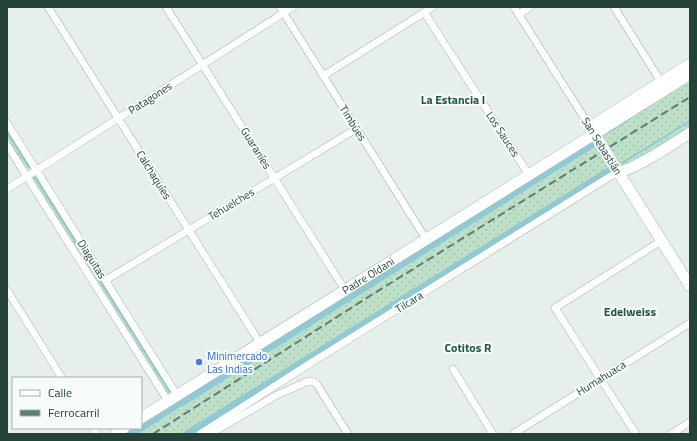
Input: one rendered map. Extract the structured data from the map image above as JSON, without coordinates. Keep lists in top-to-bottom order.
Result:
{
  "streets": {
    "main road": ["San Sebastián", "Padre Oldani"],
    "street": [
      "Patagones",
      "Timbúes",
      "Los Sauces",
      "Guaraníes",
      "Calchaquíes",
      "Tehuelches",
      "Diaguitas",
      "Tilcara",
      "Humahuaca"
    ]
  },
  "crossings": [
    ["Patagones", "Timbúes"],
    ["Patagones", "Guaraníes"],
    ["Patagones", "Calchaquíes"],
    ["Patagones", "Diaguitas"],
    ["Timbúes", "Tehuelches"],
    ["Timbúes", "Padre Oldani"],
    ["Los Sauces", "Padre Oldani"],
    ["San Sebastián", "Padre Oldani"],
    ["San Sebastián", "Tilcara"],
    ["Guaraníes", "Tehuelches"],
    ["Guaraníes", "Padre Oldani"],
    ["Calchaquíes", "Tehuelches"],
    ["Calchaquíes", "Padre Oldani"],
    ["Tehuelches", "Diaguitas"],
    ["Diaguitas", "Padre Oldani"]
  ],
  "districts": ["La Estancia I", "Edelweiss", "Cotitos R"],
  "places": ["Minimercado Las Indias"],
  "legend": ["Calle", "Ferrocarril"]
}
